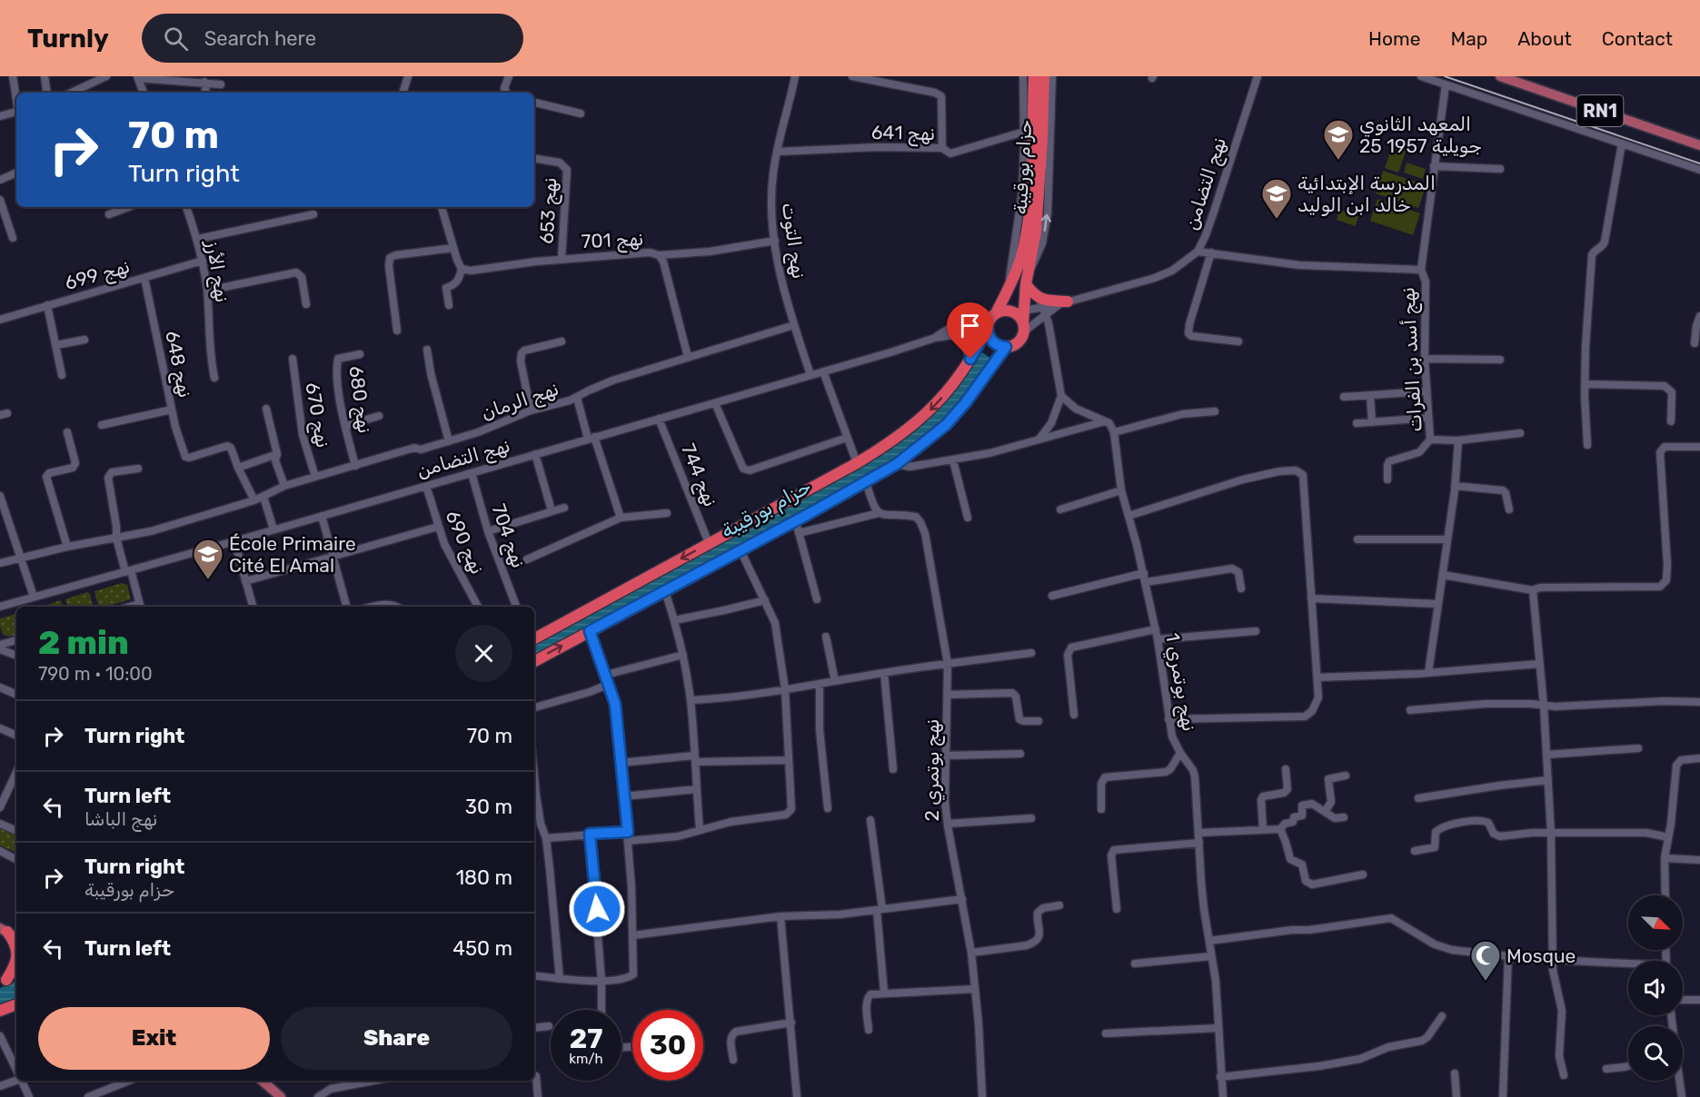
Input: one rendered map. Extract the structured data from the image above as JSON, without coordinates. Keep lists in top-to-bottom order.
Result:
{
  "streets": {
    "highway": ["حزام بورقيبة"],
    "main road": ["RN1"],
    "street": [
      "نهج 641",
      "نهج التضامن",
      "نهج 653",
      "نهج 701",
      "نهج التوت",
      "نهج الأرز",
      "نهج 699",
      "نهج أسد بن الفرات",
      "نهج 648",
      "نهج 680",
      "نهج الرمان",
      "نهج 670",
      "نهج 744",
      "نهج 704",
      "نهج 690",
      "نهج بوتمري 1",
      "نهج بوتمري 2"
    ]
  },
  "crossings": [
    ["نهج 641", "نهج التوت"],
    ["حزام بورقيبة", "نهج التضامن"],
    ["نهج التضامن", "نهج التوت"],
    ["نهج التضامن", "نهج 744"],
    ["نهج التضامن", "نهج 704"],
    ["نهج التضامن", "نهج 690"],
    ["نهج 653", "نهج 701"],
    ["نهج 701", "نهج الرمان"],
    ["نهج التوت", "نهج الرمان"],
    ["نهج الأرز", "نهج 699"],
    ["نهج 699", "نهج 648"],
    ["نهج 680", "نهج الرمان"],
    ["نهج الرمان", "نهج 670"]
  ],
  "water": ["حزام بورقيبة"],
  "places": {
    "school or university": ["المعهد الثانوي 25 جويلية 1957", "المدرسة الإبتدائية خالد ابن الوليد", "École Primaire Cité El Amal"],
    "mosque": ["Mosque"]
  },
  "north": "bottom right",
  "page": {
    "header": "Turnly",
    "search": "Search here",
    "nav": [
      "Home",
      "Map",
      "About",
      "Contact"
    ],
    "turn": ["70 m", "Turn right"],
    "heading": ["2 min", "790 m · 10:00"],
    "list": [
      {
        "name": "Turn right",
        "value": "70 m"
      },
      {
        "name": "Turn left",
        "note": "نهج الباشا",
        "value": "30 m"
      },
      {
        "name": "Turn right",
        "note": "حزام بورقيبة",
        "value": "180 m"
      },
      {
        "name": "Turn left",
        "value": "450 m"
      }
    ],
    "buttons": ["Exit", "Share"],
    "speed": "27 km/h",
    "limit": "30"
  }
}
